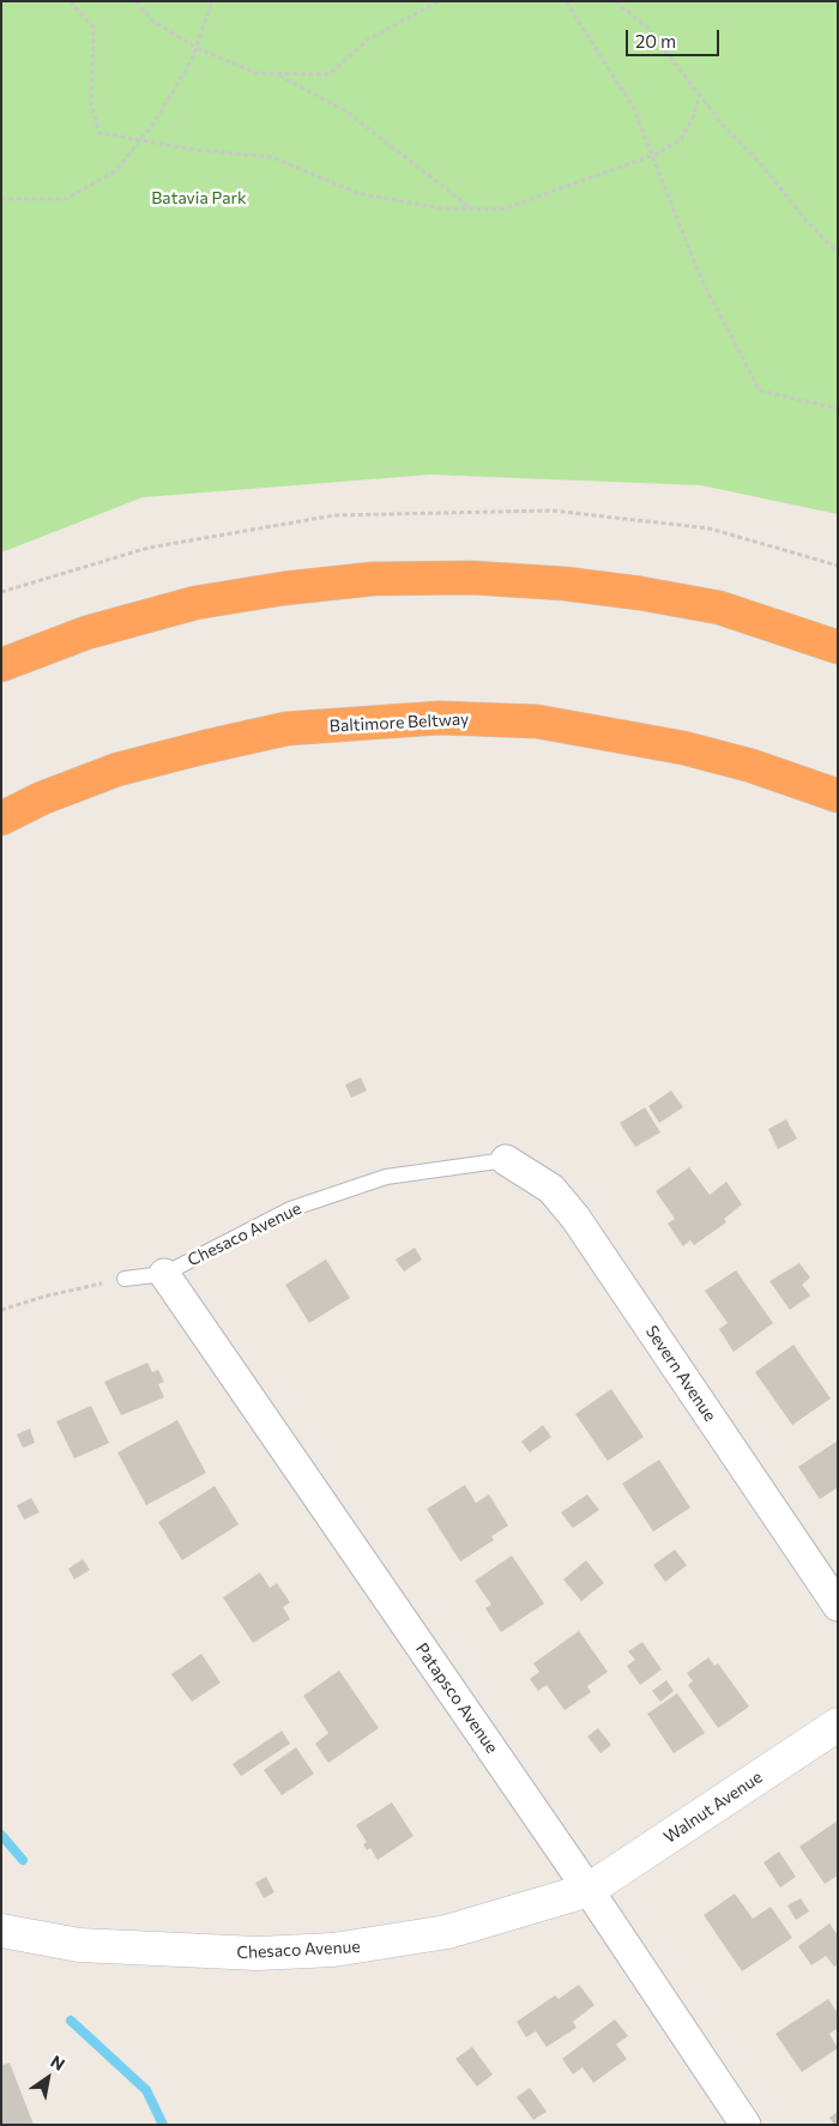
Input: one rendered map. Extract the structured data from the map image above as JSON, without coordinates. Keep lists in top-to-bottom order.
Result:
{
  "streets": {
    "highway": ["Baltimore Beltway"],
    "street": [
      "Chesaco Avenue",
      "Severn Avenue",
      "Patapsco Avenue",
      "Walnut Avenue"
    ]
  },
  "crossings": [
    ["Chesaco Avenue", "Severn Avenue"],
    ["Chesaco Avenue", "Patapsco Avenue"],
    ["Chesaco Avenue", "Walnut Avenue"],
    ["Patapsco Avenue", "Walnut Avenue"]
  ],
  "parks": ["Batavia Park"],
  "scale_bar": "20 m",
  "north": "top right"
}
